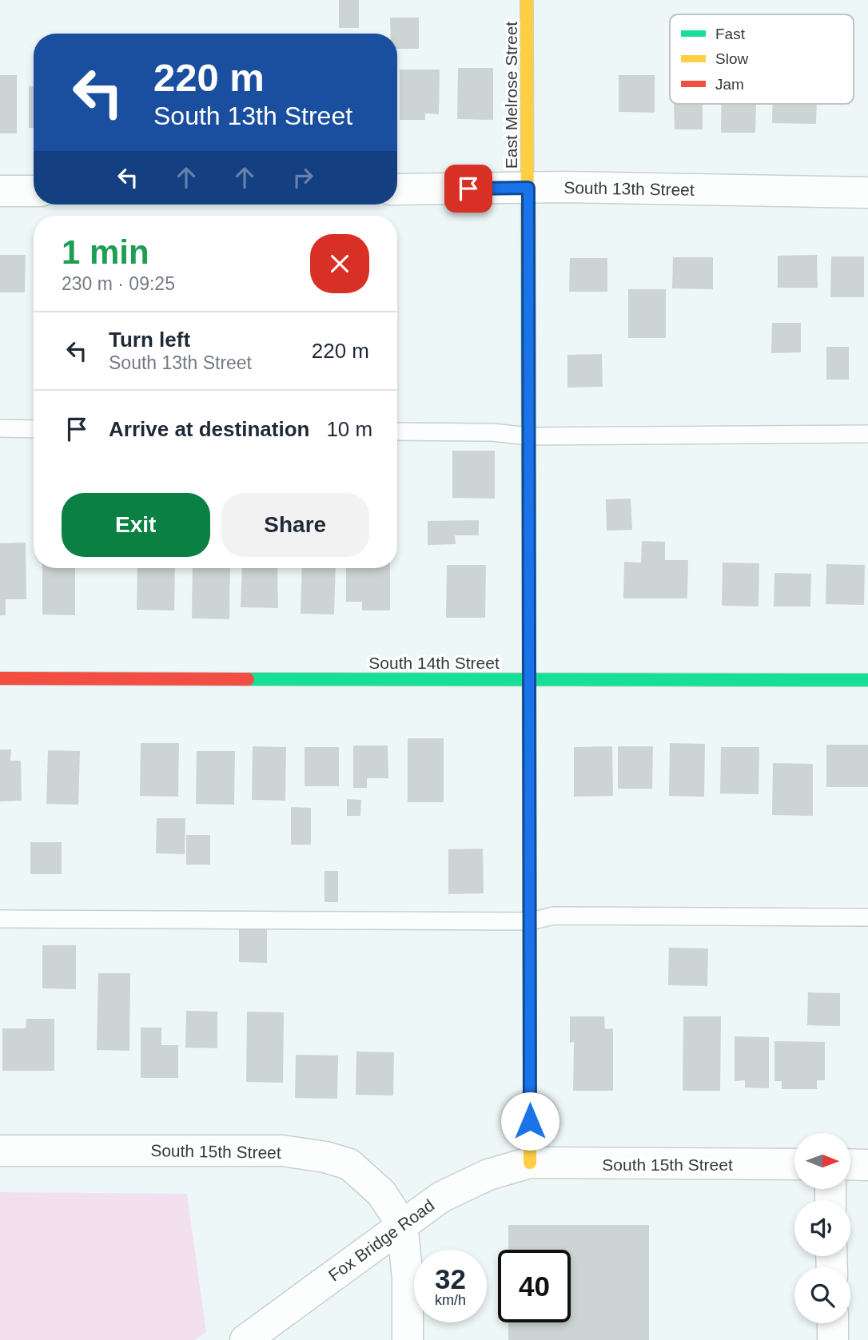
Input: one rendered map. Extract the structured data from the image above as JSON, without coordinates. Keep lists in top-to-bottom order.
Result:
{
  "streets": {
    "street": [
      "East Melrose Street",
      "South 13th Street",
      "South 14th Street",
      "South 15th Street",
      "Fox Bridge Road"
    ]
  },
  "crossings": [
    ["East Melrose Street", "South 13th Street"],
    ["East Melrose Street", "South 14th Street"],
    ["East Melrose Street", "South 15th Street"],
    ["East Melrose Street", "Fox Bridge Road"],
    ["South 15th Street", "Fox Bridge Road"]
  ],
  "legend": ["Fast", "Slow", "Jam"],
  "north": "right",
  "page": {
    "turn": ["220 m", "South 13th Street"],
    "heading": ["1 min", "230 m · 09:25"],
    "list": [
      {
        "name": "Turn left",
        "note": "South 13th Street",
        "value": "220 m"
      },
      {
        "name": "Arrive at destination",
        "value": "10 m"
      }
    ],
    "buttons": ["Exit", "Share"],
    "speed": "32 km/h",
    "limit": "40"
  }
}
